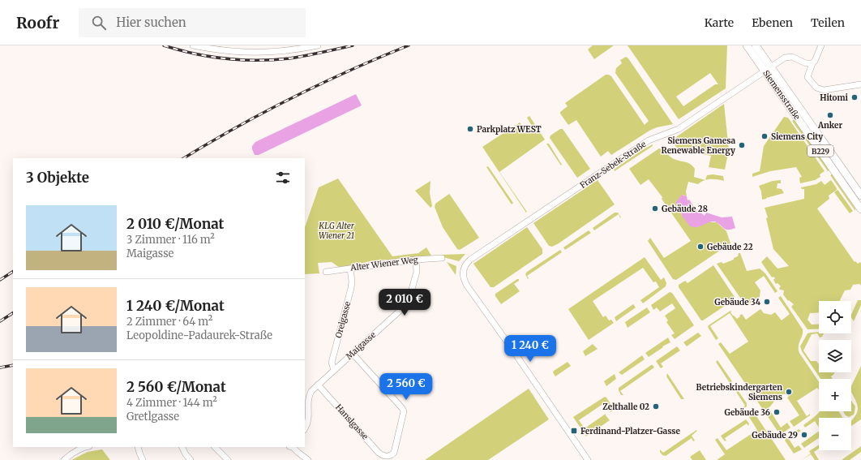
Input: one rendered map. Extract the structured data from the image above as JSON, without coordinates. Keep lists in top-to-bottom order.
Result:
{
  "streets": {
    "main road": ["Siemensstraße", "B229"],
    "street": [
      "Franz-Sebek-Straße",
      "Alter Wiener Weg",
      "Orelgasse",
      "Maigasse",
      "Hanslgasse"
    ]
  },
  "crossings": [
    ["Siemensstraße", "Franz-Sebek-Straße"],
    ["Alter Wiener Weg", "Orelgasse"],
    ["Alter Wiener Weg", "Maigasse"],
    ["Orelgasse", "Maigasse"],
    ["Maigasse", "Hanslgasse"]
  ],
  "parks": ["KLG Alter Wiener 21"],
  "places": {
    "other": [
      "Hitomi",
      "Anker",
      "Parkplatz WEST",
      "Siemens City",
      "Siemens Gamesa Renewable Energy",
      "Gebäude 28",
      "Gebäude 22",
      "Gebäude 34",
      "Betriebskindergarten Siemens",
      "Zelthalle 02",
      "Gebäude 36",
      "Gebäude 29"
    ],
    "transit": ["Ferdinand-Platzer-Gasse"]
  },
  "page": {
    "header": "Roofr",
    "search": "Hier suchen",
    "nav": ["Karte", "Ebenen", "Teilen"],
    "heading": "3 Objekte",
    "list": [
      {
        "name": "2 010 €/Monat",
        "note": "3 Zimmer · 116 m² · Maigasse"
      },
      {
        "name": "1 240 €/Monat",
        "note": "2 Zimmer · 64 m² · Leopoldine-Padaurek-Straße"
      },
      {
        "name": "2 560 €/Monat",
        "note": "4 Zimmer · 144 m² · Gretlgasse"
      }
    ],
    "price": ["2 010 €", "1 240 €", "2 560 €"],
    "map_buttons": ["+", "−"]
  }
}
